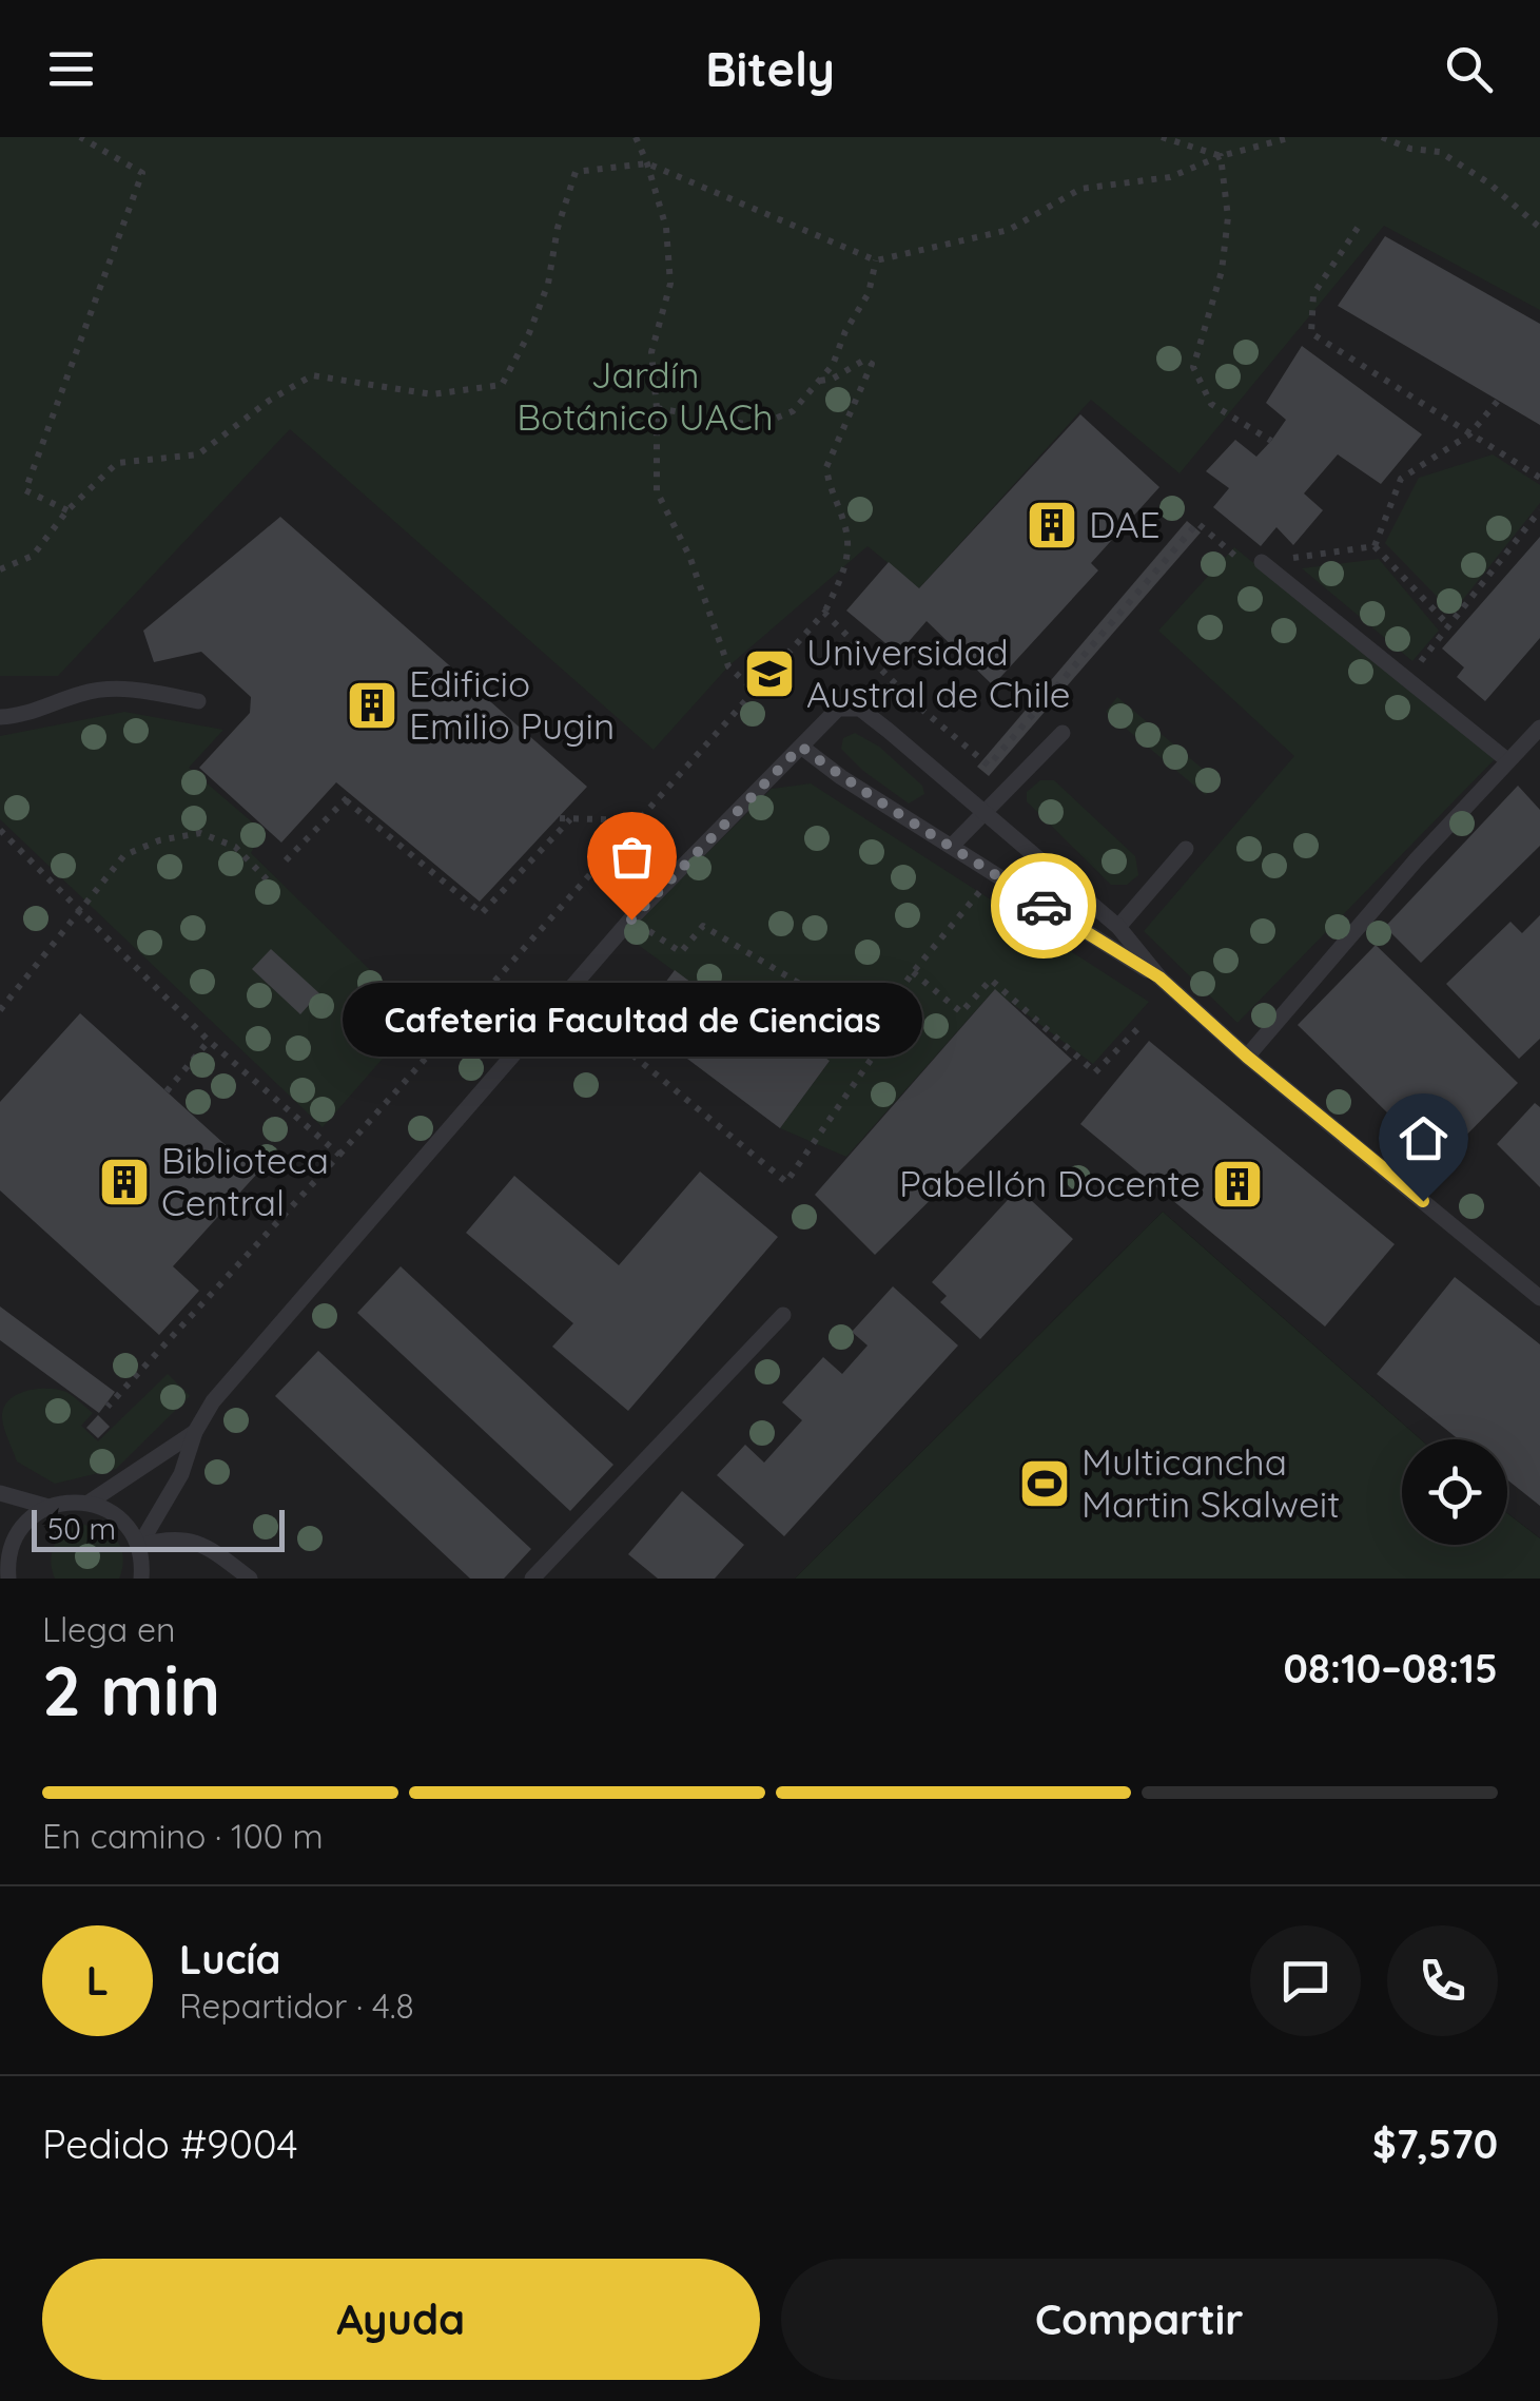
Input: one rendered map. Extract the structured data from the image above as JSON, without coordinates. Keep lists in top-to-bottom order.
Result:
{
  "parks": ["Jardín Botánico UACh"],
  "places": {
    "building": [
      "DAE",
      "Edificio Emilio Pugin",
      "Biblioteca Central",
      "Pabellón Docente"
    ],
    "school or university": ["Universidad Austral de Chile"],
    "other": ["Cafeteria Facultad de Ciencias"],
    "sports": ["Multicancha Martin Skalweit"]
  },
  "scale_bar": "50 m",
  "page": {
    "header": "Bitely",
    "bubble": "Cafeteria Facultad de Ciencias",
    "scale": "50 m",
    "heading": ["2 min", "Llega en", "08:10–08:15"],
    "panel": [
      "Lucía",
      "Repartidor · 4.8",
      "Pedido #9004",
      "$7,570"
    ],
    "bar": "En camino · 100 m",
    "round": "L",
    "buttons": ["Ayuda", "Compartir"]
  }
}
